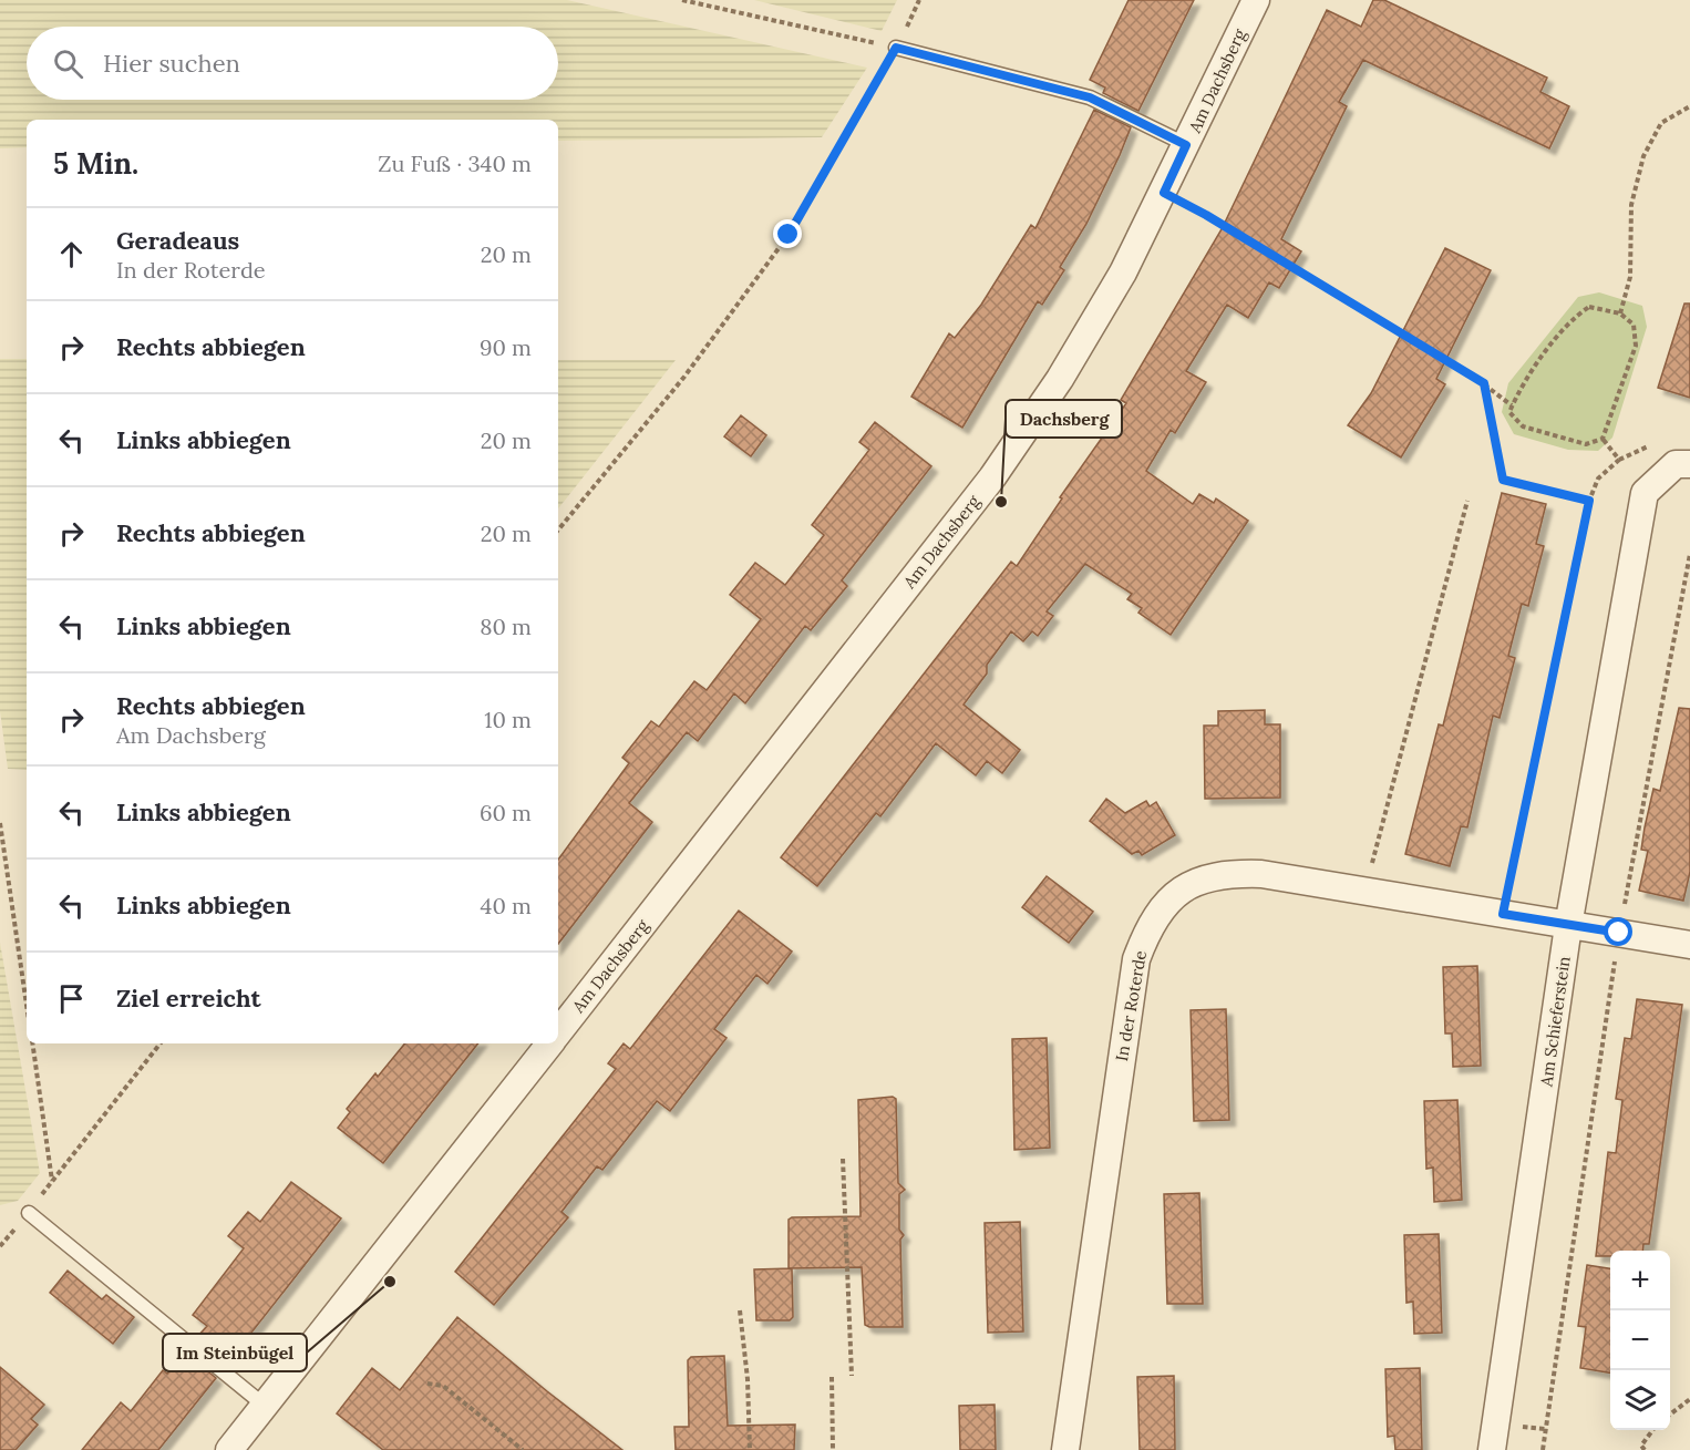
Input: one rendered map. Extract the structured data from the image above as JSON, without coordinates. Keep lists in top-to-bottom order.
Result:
{
  "streets": {
    "street": ["Am Dachsberg", "In der Roterde", "Am Schieferstein"]
  },
  "crossings": [
    ["In der Roterde", "Am Schieferstein"]
  ],
  "places": ["Dachsberg", "Im Steinbügel"],
  "page": {
    "search": "Hier suchen",
    "heading": ["5 Min.", "Zu Fuß · 340 m"],
    "list": [
      ["Geradeaus", "In der Roterde", "20 m"],
      ["Rechts abbiegen", "90 m"],
      ["Links abbiegen", "20 m"],
      ["Rechts abbiegen", "20 m"],
      ["Links abbiegen", "80 m"],
      ["Rechts abbiegen", "Am Dachsberg", "10 m"],
      ["Links abbiegen", "60 m"],
      ["Links abbiegen", "40 m"],
      "Ziel erreicht"
    ],
    "map_buttons": ["+", "−"]
  }
}
